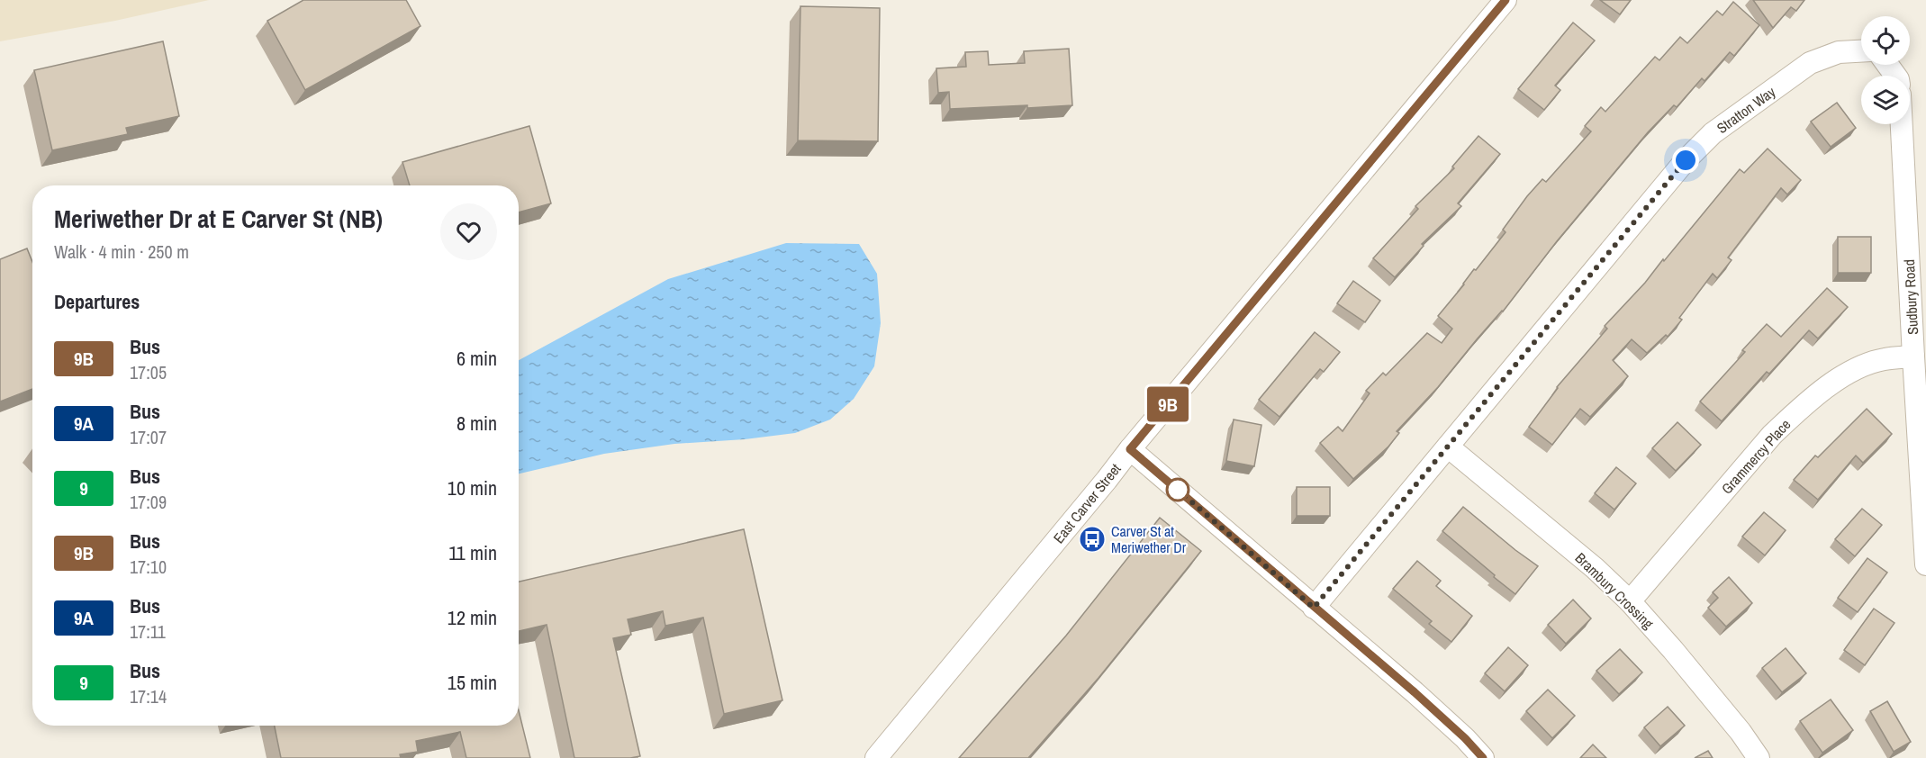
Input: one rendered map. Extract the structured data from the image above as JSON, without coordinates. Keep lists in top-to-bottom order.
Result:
{
  "streets": {
    "street": [
      "Stratton Way",
      "Sudbury Road",
      "Grammercy Place",
      "East Carver Street",
      "Brambury Crossing"
    ]
  },
  "crossings": [
    ["Stratton Way", "Brambury Crossing"],
    ["Sudbury Road", "Grammercy Place"],
    ["Grammercy Place", "Brambury Crossing"]
  ],
  "places": {
    "bus stop": ["Carver St at Meriwether Dr"]
  },
  "lines": ["bus line 9B"],
  "page": {
    "on_map": "9B",
    "heading": [
      ["Meriwether Dr at E Carver St (NB)", "Walk · 4 min · 250 m"],
      "Departures"
    ],
    "list": [
      {
        "mark": "9B",
        "name": "Bus",
        "note": "17:05",
        "value": "6 min"
      },
      {
        "mark": "9A",
        "name": "Bus",
        "note": "17:07",
        "value": "8 min"
      },
      {
        "mark": "9",
        "name": "Bus",
        "note": "17:09",
        "value": "10 min"
      },
      {
        "mark": "9B",
        "name": "Bus",
        "note": "17:10",
        "value": "11 min"
      },
      {
        "mark": "9A",
        "name": "Bus",
        "note": "17:11",
        "value": "12 min"
      },
      {
        "mark": "9",
        "name": "Bus",
        "note": "17:14",
        "value": "15 min"
      }
    ]
  }
}
